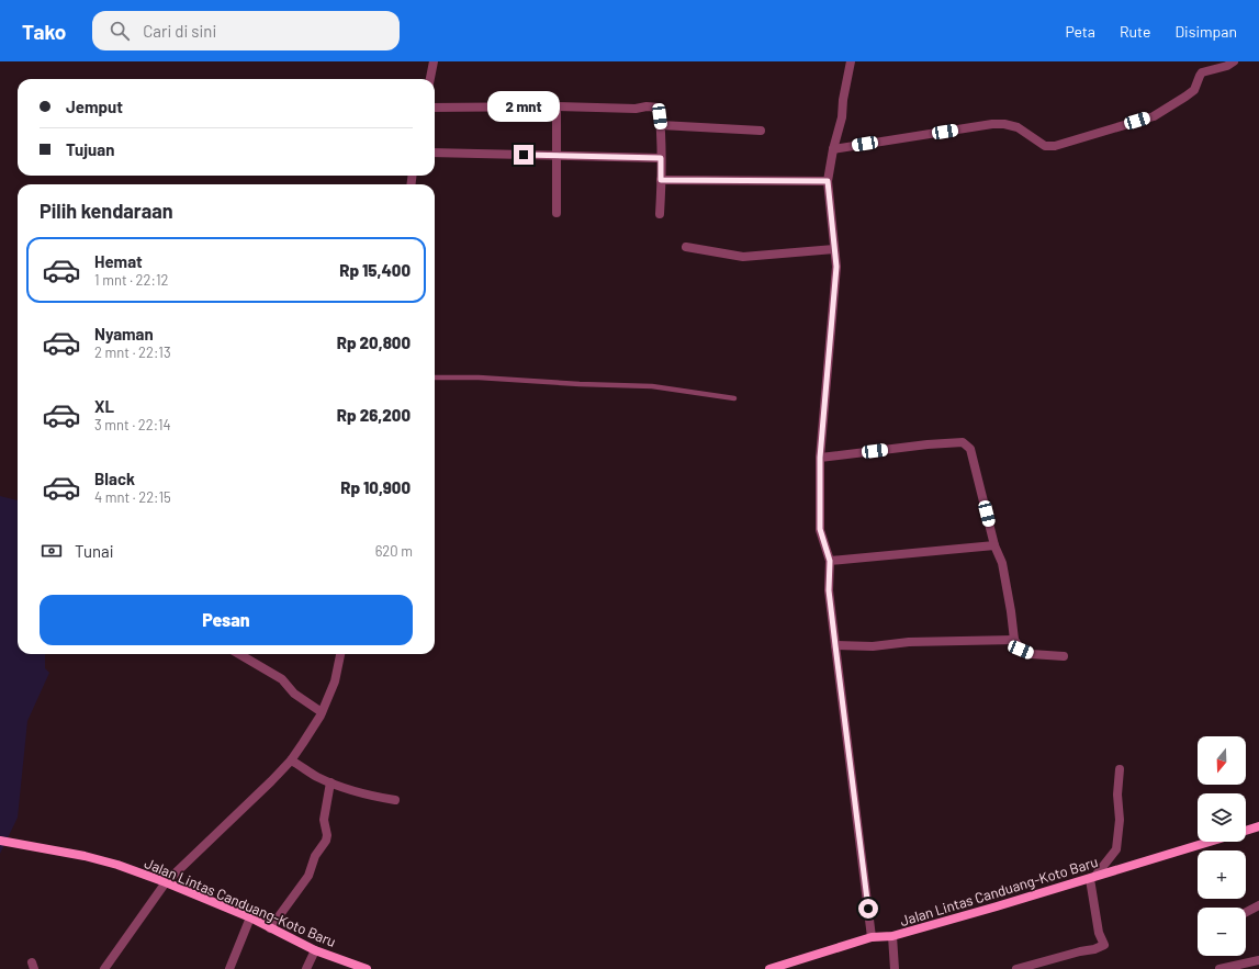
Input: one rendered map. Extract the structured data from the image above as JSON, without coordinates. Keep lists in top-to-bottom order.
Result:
{
  "streets": {
    "main road": ["Jalan Lintas Canduang-Koto Baru"]
  },
  "north": "bottom",
  "page": {
    "header": "Tako",
    "search": "Cari di sini",
    "nav": ["Peta", "Rute", "Disimpan"],
    "banner": ["Jemput", "Tujuan"],
    "bubble": "2 mnt",
    "heading": "Pilih kendaraan",
    "list": [
      {
        "name": "Hemat",
        "note": "1 mnt · 22:12",
        "value": "Rp 15,400"
      },
      {
        "name": "Nyaman",
        "note": "2 mnt · 22:13",
        "value": "Rp 20,800"
      },
      {
        "name": "XL",
        "note": "3 mnt · 22:14",
        "value": "Rp 26,200"
      },
      {
        "name": "Black",
        "note": "4 mnt · 22:15",
        "value": "Rp 10,900"
      }
    ],
    "pay": ["Tunai", "620 m"],
    "buttons": "Pesan",
    "map_buttons": ["+", "−"]
  }
}
